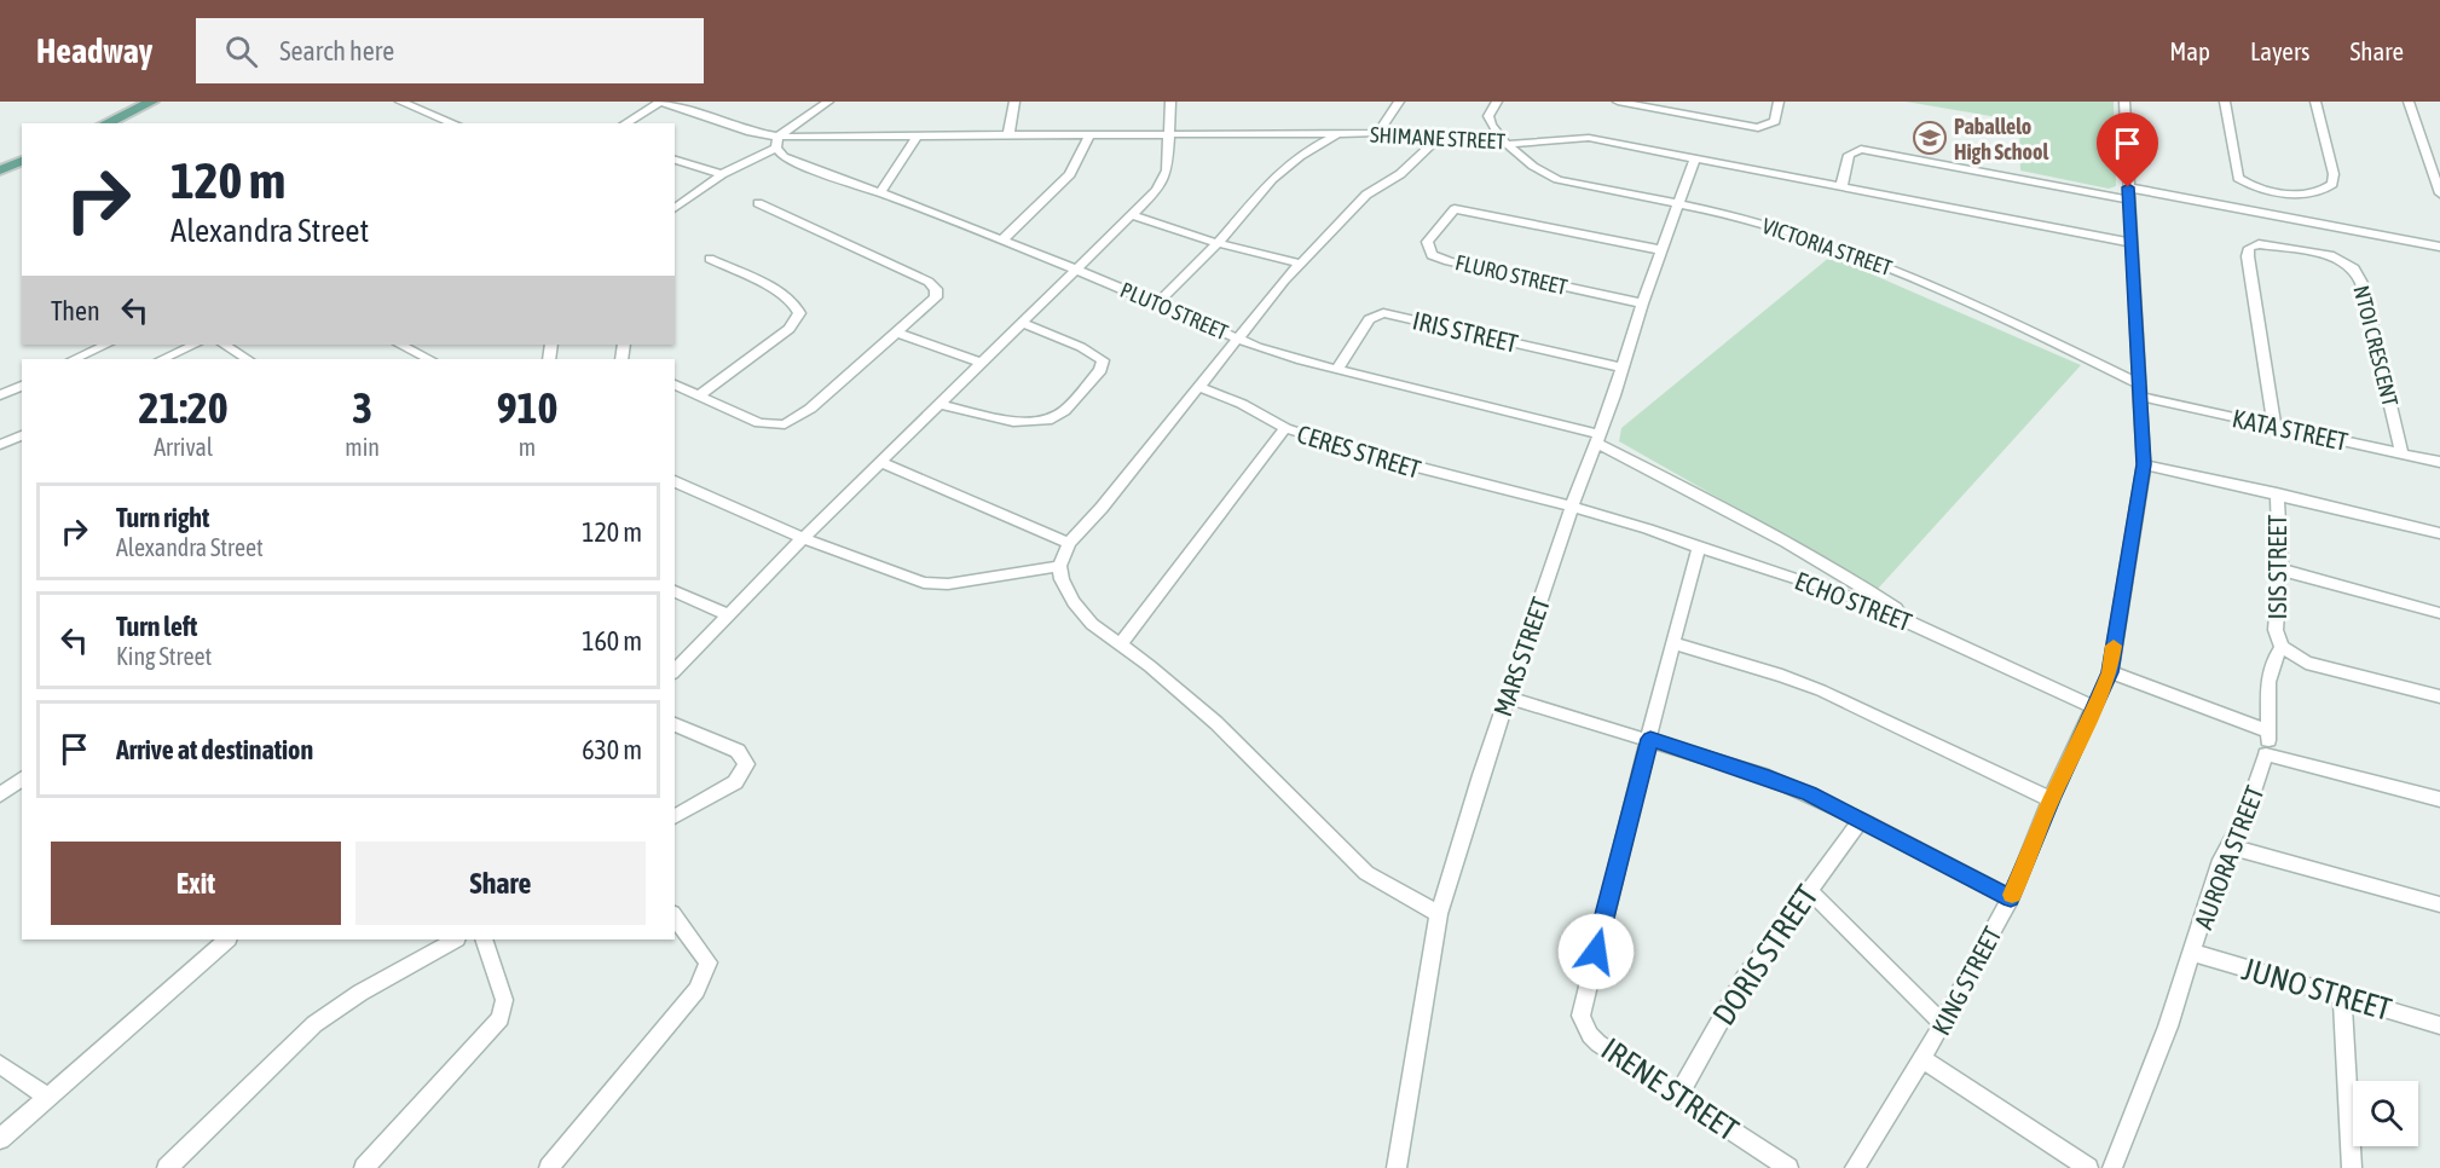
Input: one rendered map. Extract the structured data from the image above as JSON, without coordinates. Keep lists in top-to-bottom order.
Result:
{
  "streets": {
    "street": [
      "SHIMANE STREET",
      "VICTORIA STREET",
      "FLURO STREET",
      "PLUTO STREET",
      "IRIS STREET",
      "NTOI CRESCENT",
      "KATA STREET",
      "CERES STREET",
      "ISIS STREET",
      "ECHO STREET",
      "MARS STREET",
      "AURORA STREET",
      "DORIS STREET",
      "KING STREET",
      "JUNO STREET",
      "IRENE STREET"
    ]
  },
  "crossings": [
    ["SHIMANE STREET", "VICTORIA STREET"],
    ["SHIMANE STREET", "PLUTO STREET"],
    ["SHIMANE STREET", "MARS STREET"],
    ["SHIMANE STREET", "KING STREET"],
    ["VICTORIA STREET", "KATA STREET"],
    ["VICTORIA STREET", "MARS STREET"],
    ["VICTORIA STREET", "KING STREET"],
    ["FLURO STREET", "MARS STREET"],
    ["PLUTO STREET", "IRIS STREET"],
    ["PLUTO STREET", "ECHO STREET"],
    ["PLUTO STREET", "MARS STREET"],
    ["IRIS STREET", "MARS STREET"],
    ["NTOI CRESCENT", "KATA STREET"],
    ["KATA STREET", "KING STREET"],
    ["CERES STREET", "ECHO STREET"],
    ["CERES STREET", "MARS STREET"],
    ["ECHO STREET", "KING STREET"],
    ["AURORA STREET", "JUNO STREET"],
    ["DORIS STREET", "IRENE STREET"]
  ],
  "places": {
    "school or university": ["Paballelo High School"]
  },
  "page": {
    "header": "Headway",
    "search": "Search here",
    "nav": ["Map", "Layers", "Share"],
    "turn": ["120 m", "Alexandra Street"],
    "then": "Then",
    "eta": [
      "21:20",
      "Arrival",
      "3",
      "min",
      "910",
      "m"
    ],
    "list": [
      {
        "name": "Turn right",
        "note": "Alexandra Street",
        "value": "120 m"
      },
      {
        "name": "Turn left",
        "note": "King Street",
        "value": "160 m"
      },
      {
        "name": "Arrive at destination",
        "value": "630 m"
      }
    ],
    "buttons": ["Exit", "Share"]
  }
}
